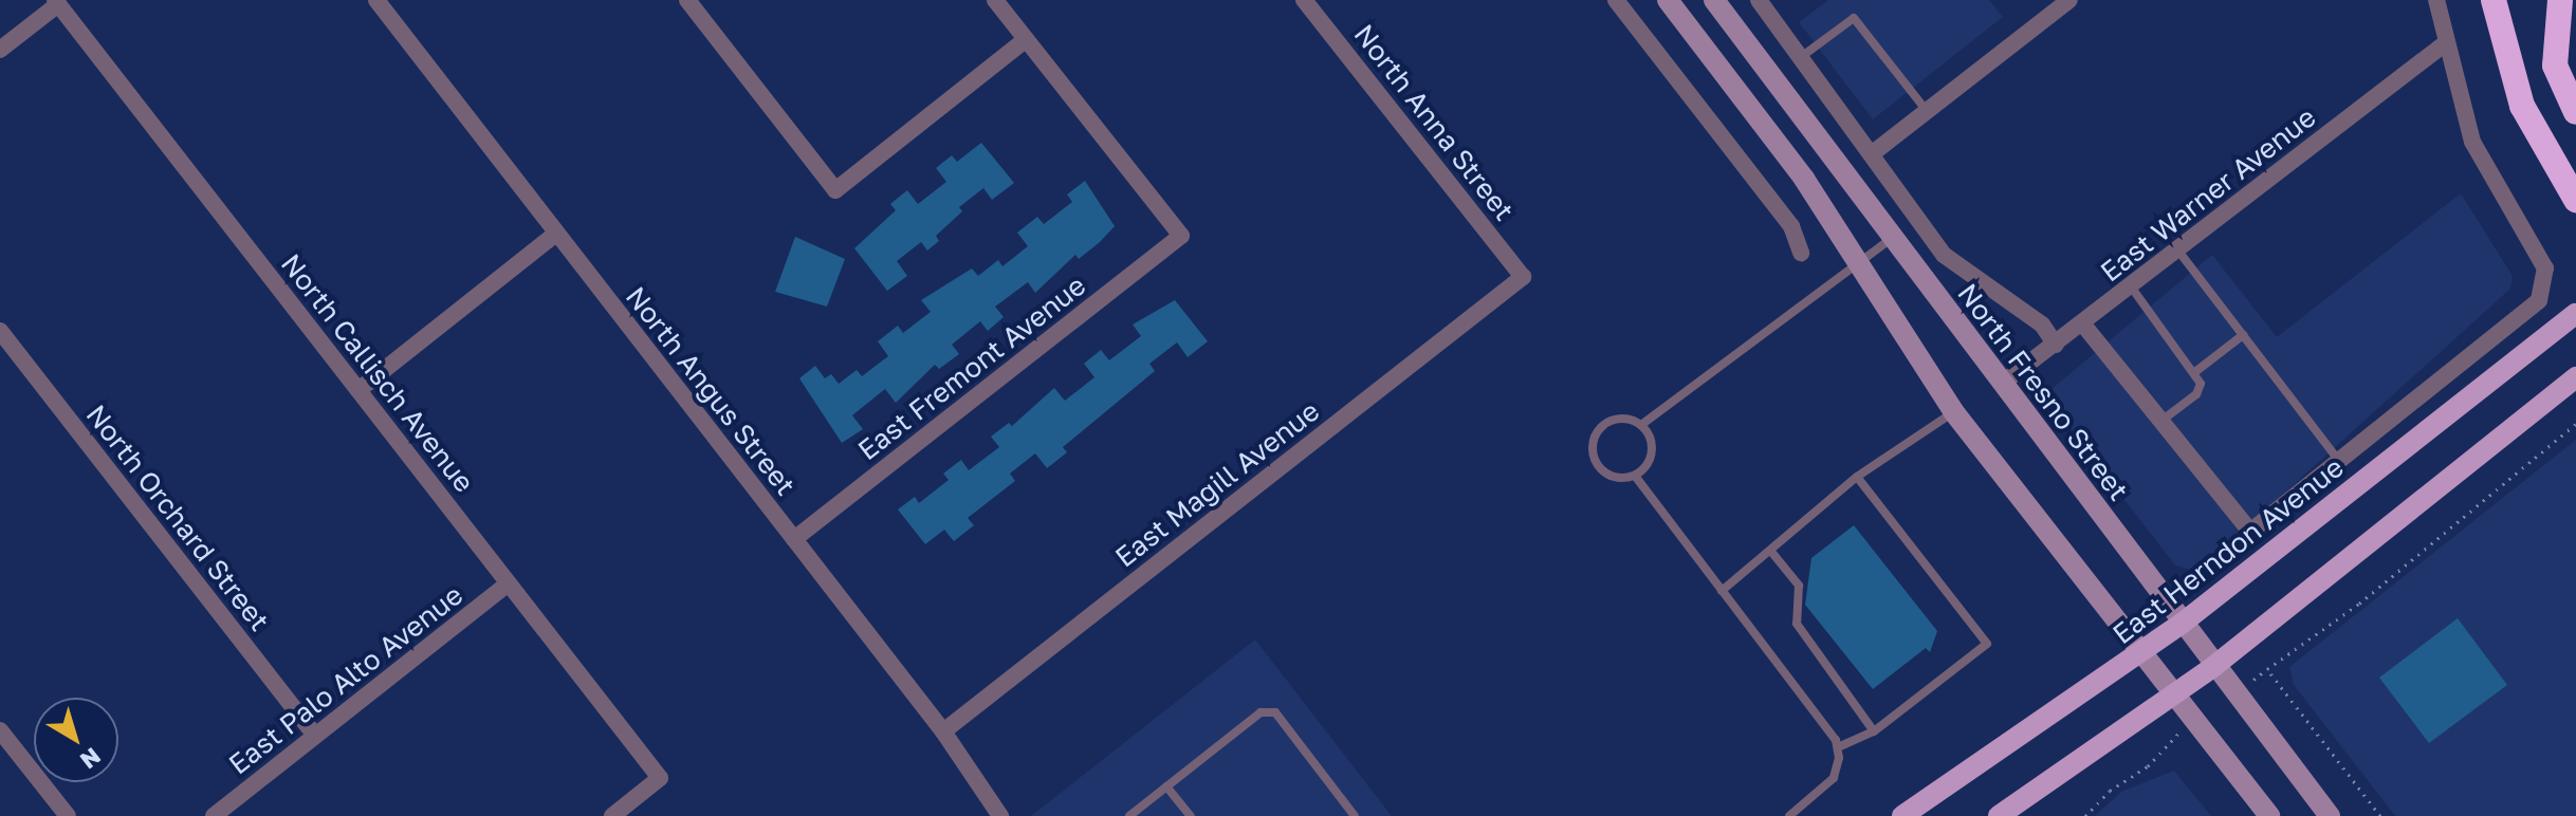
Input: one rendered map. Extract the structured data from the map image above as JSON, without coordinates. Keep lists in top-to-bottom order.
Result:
{
  "streets": {
    "main road": ["North Fresno Street", "East Herndon Avenue"],
    "street": [
      "North Anna Street",
      "East Warner Avenue",
      "East Fremont Avenue",
      "North Callisch Avenue",
      "North Angus Street",
      "East Magill Avenue",
      "North Orchard Street",
      "East Palo Alto Avenue"
    ]
  },
  "crossings": [
    ["North Anna Street", "East Magill Avenue"],
    ["East Warner Avenue", "North Fresno Street"],
    ["East Fremont Avenue", "North Angus Street"],
    ["North Callisch Avenue", "East Palo Alto Avenue"],
    ["North Angus Street", "East Magill Avenue"],
    ["North Fresno Street", "East Herndon Avenue"],
    ["North Orchard Street", "East Palo Alto Avenue"]
  ],
  "north": "bottom right"
}
